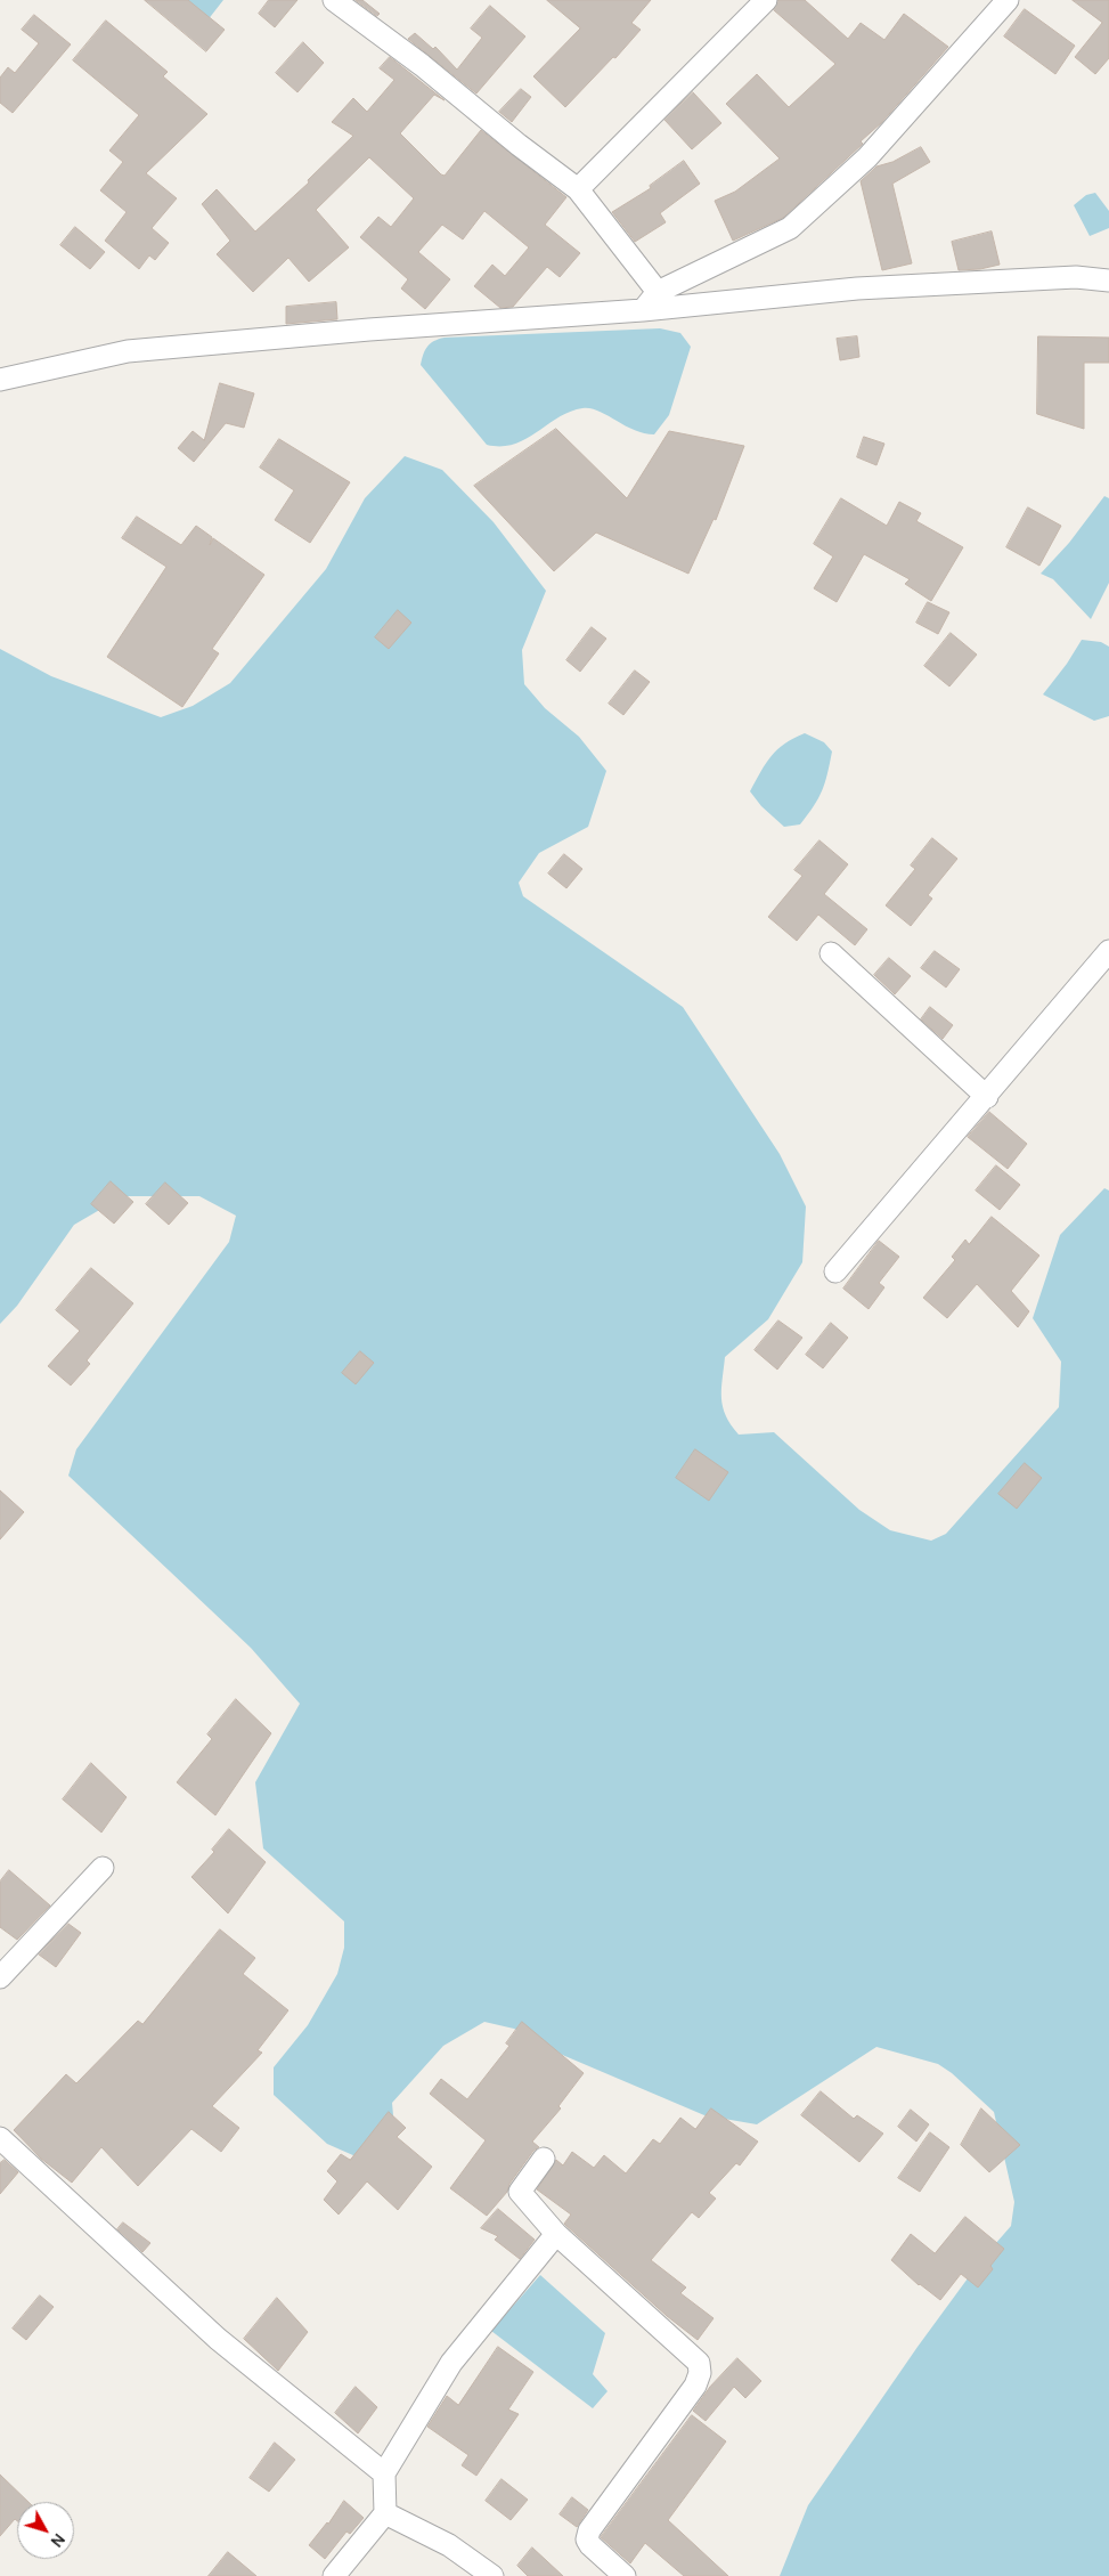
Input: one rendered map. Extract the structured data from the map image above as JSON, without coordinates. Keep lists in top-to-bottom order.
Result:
{
  "north": "bottom right"
}
